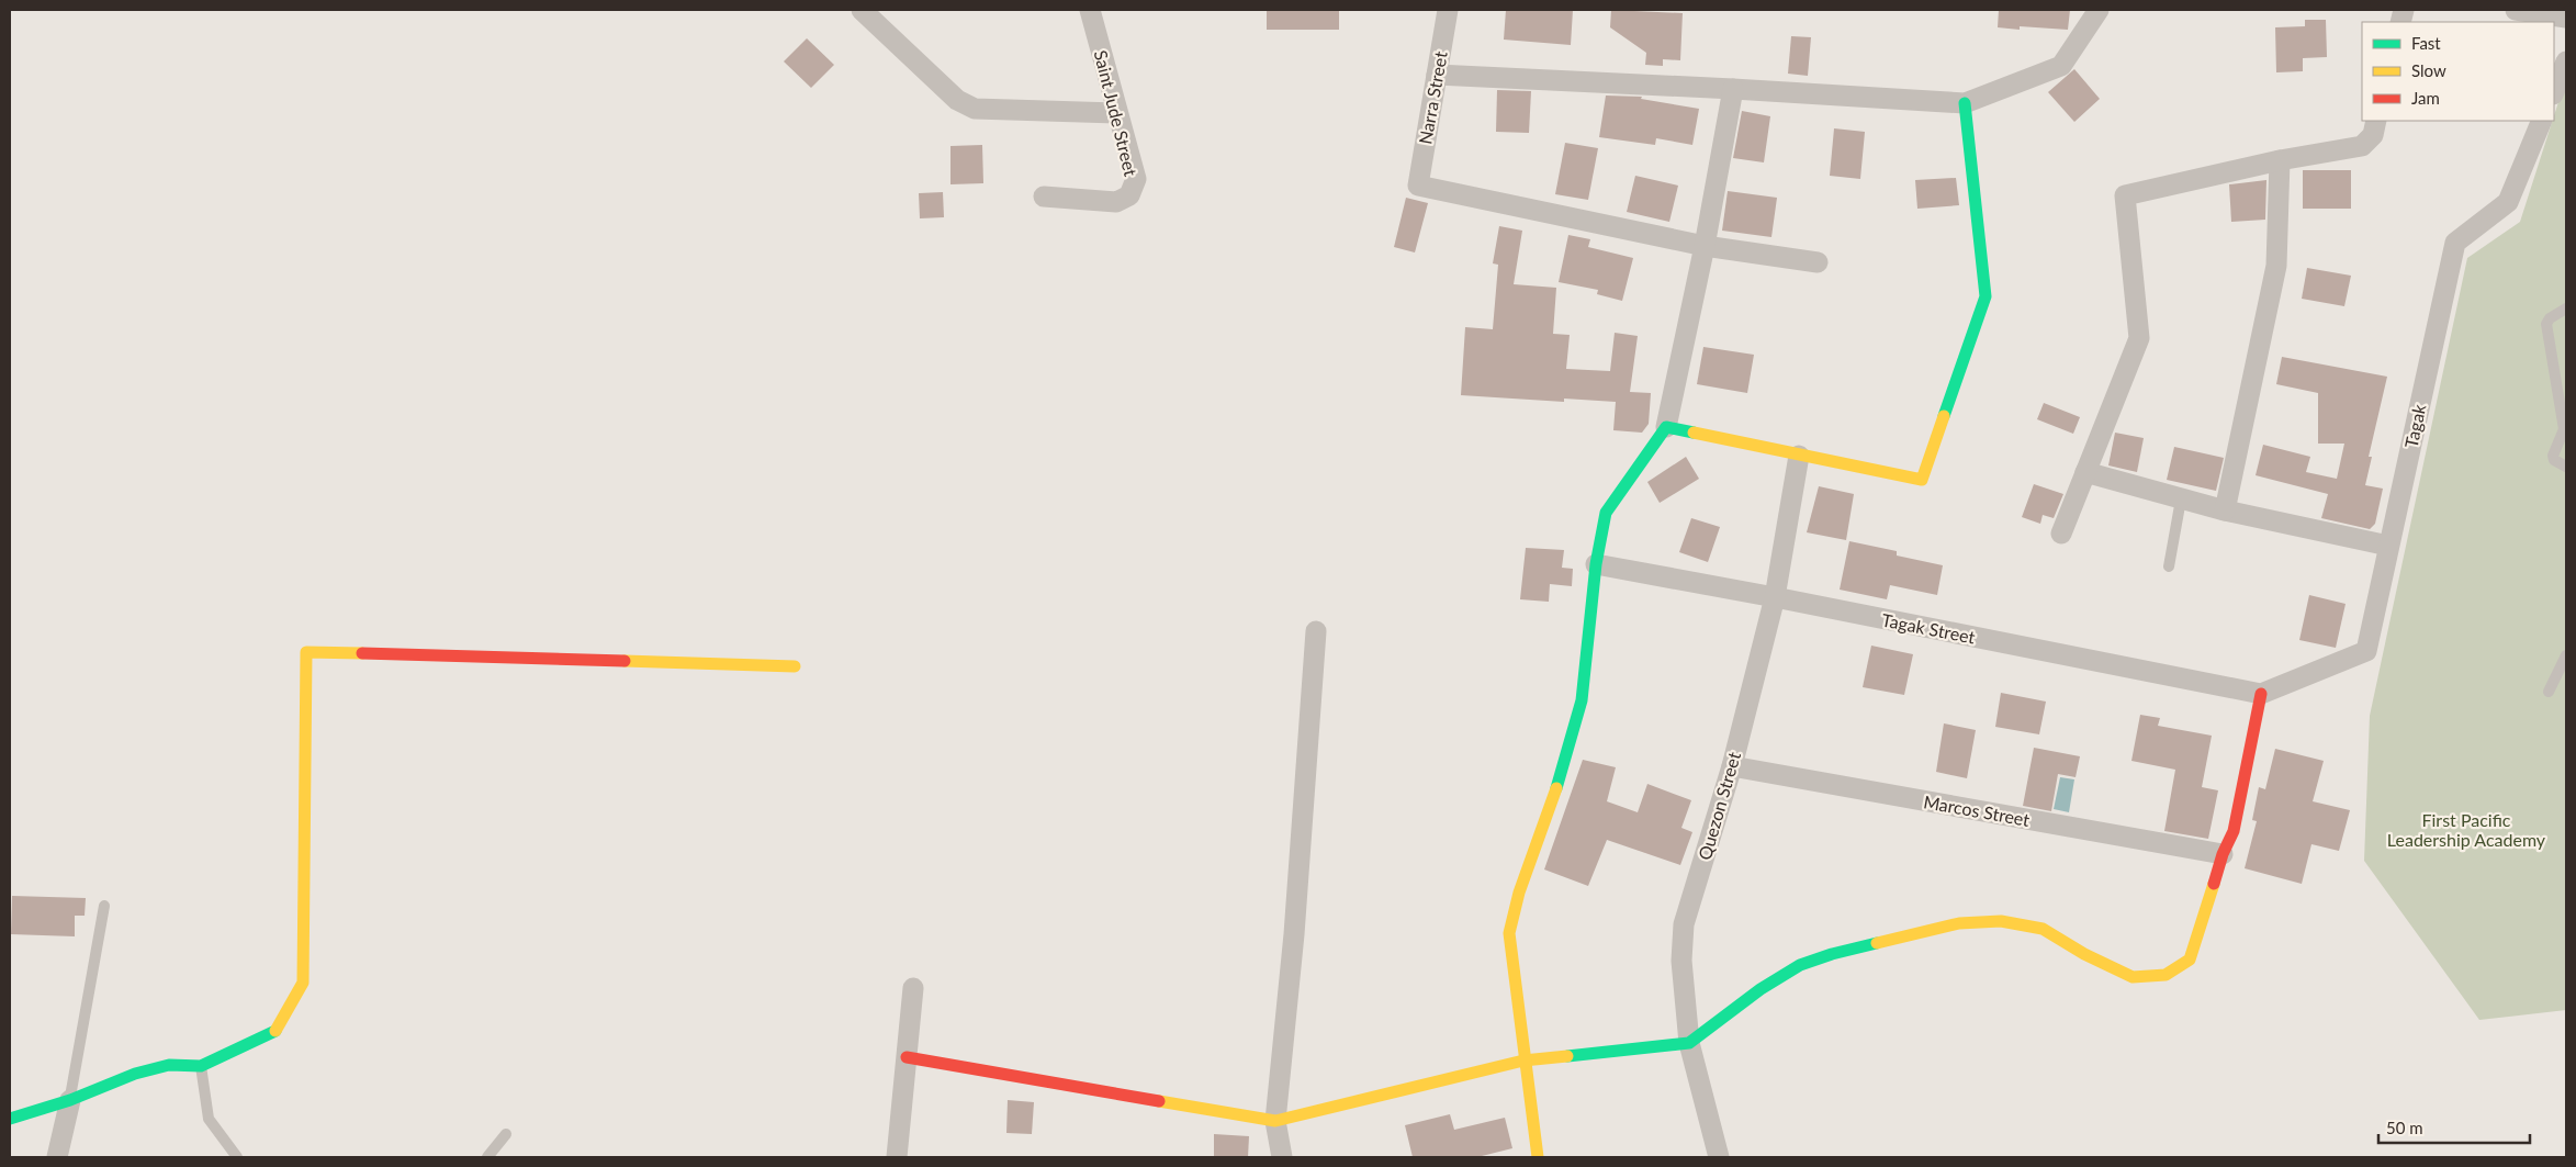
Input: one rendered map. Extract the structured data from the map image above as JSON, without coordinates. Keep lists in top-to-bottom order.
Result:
{
  "streets": {
    "street": [
      "Narra Street",
      "Saint Jude Street",
      "Tagak",
      "Tagak Street",
      "Quezon Street",
      "Marcos Street"
    ]
  },
  "crossings": [
    ["Tagak", "Tagak Street"],
    ["Tagak Street", "Quezon Street"],
    ["Quezon Street", "Marcos Street"]
  ],
  "parks": ["First Pacific Leadership Academy"],
  "legend": ["Fast", "Slow", "Jam"],
  "scale_bar": "50 m"
}
